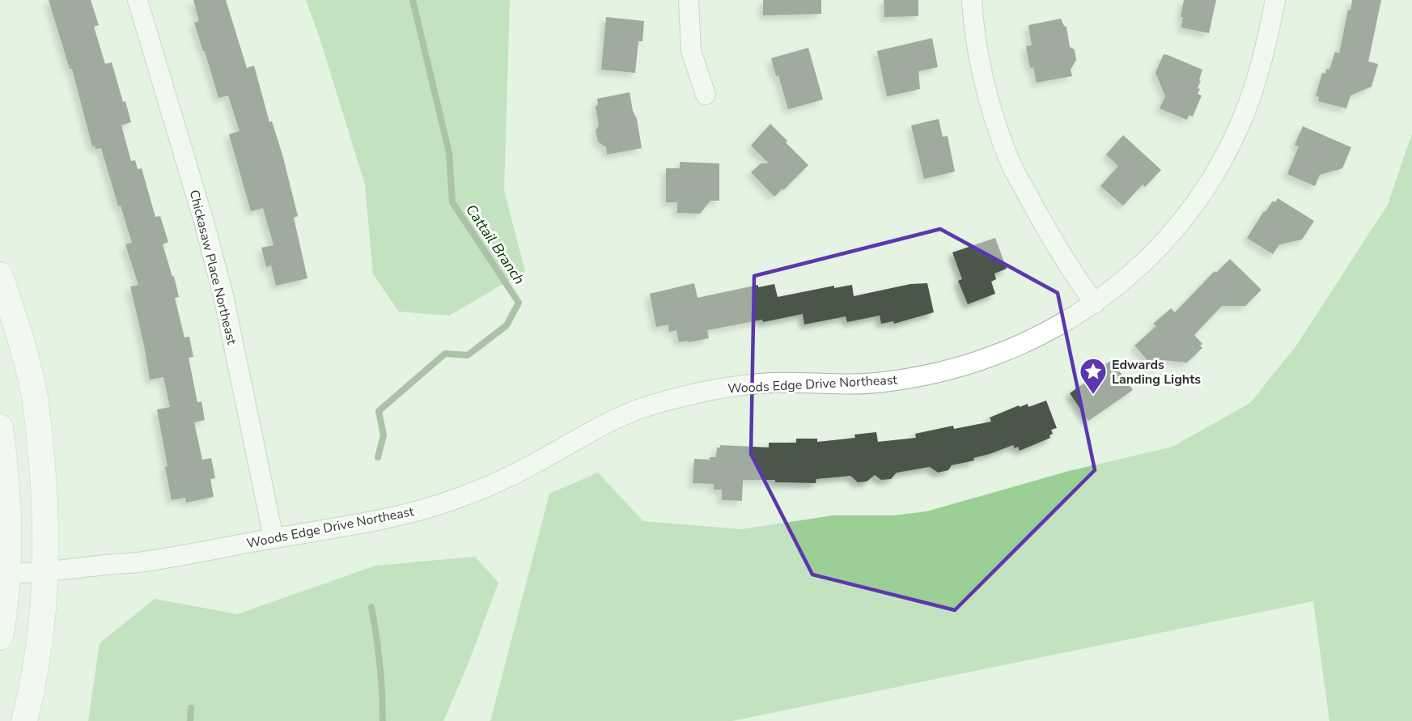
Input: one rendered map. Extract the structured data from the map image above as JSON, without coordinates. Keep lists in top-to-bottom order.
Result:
{
  "streets": {
    "street": ["Chickasaw Place Northeast", "Woods Edge Drive Northeast"]
  },
  "crossings": [
    ["Chickasaw Place Northeast", "Woods Edge Drive Northeast"]
  ],
  "water": ["Cattail Branch"],
  "places": {
    "place": ["Edwards Landing Lights"]
  }
}
